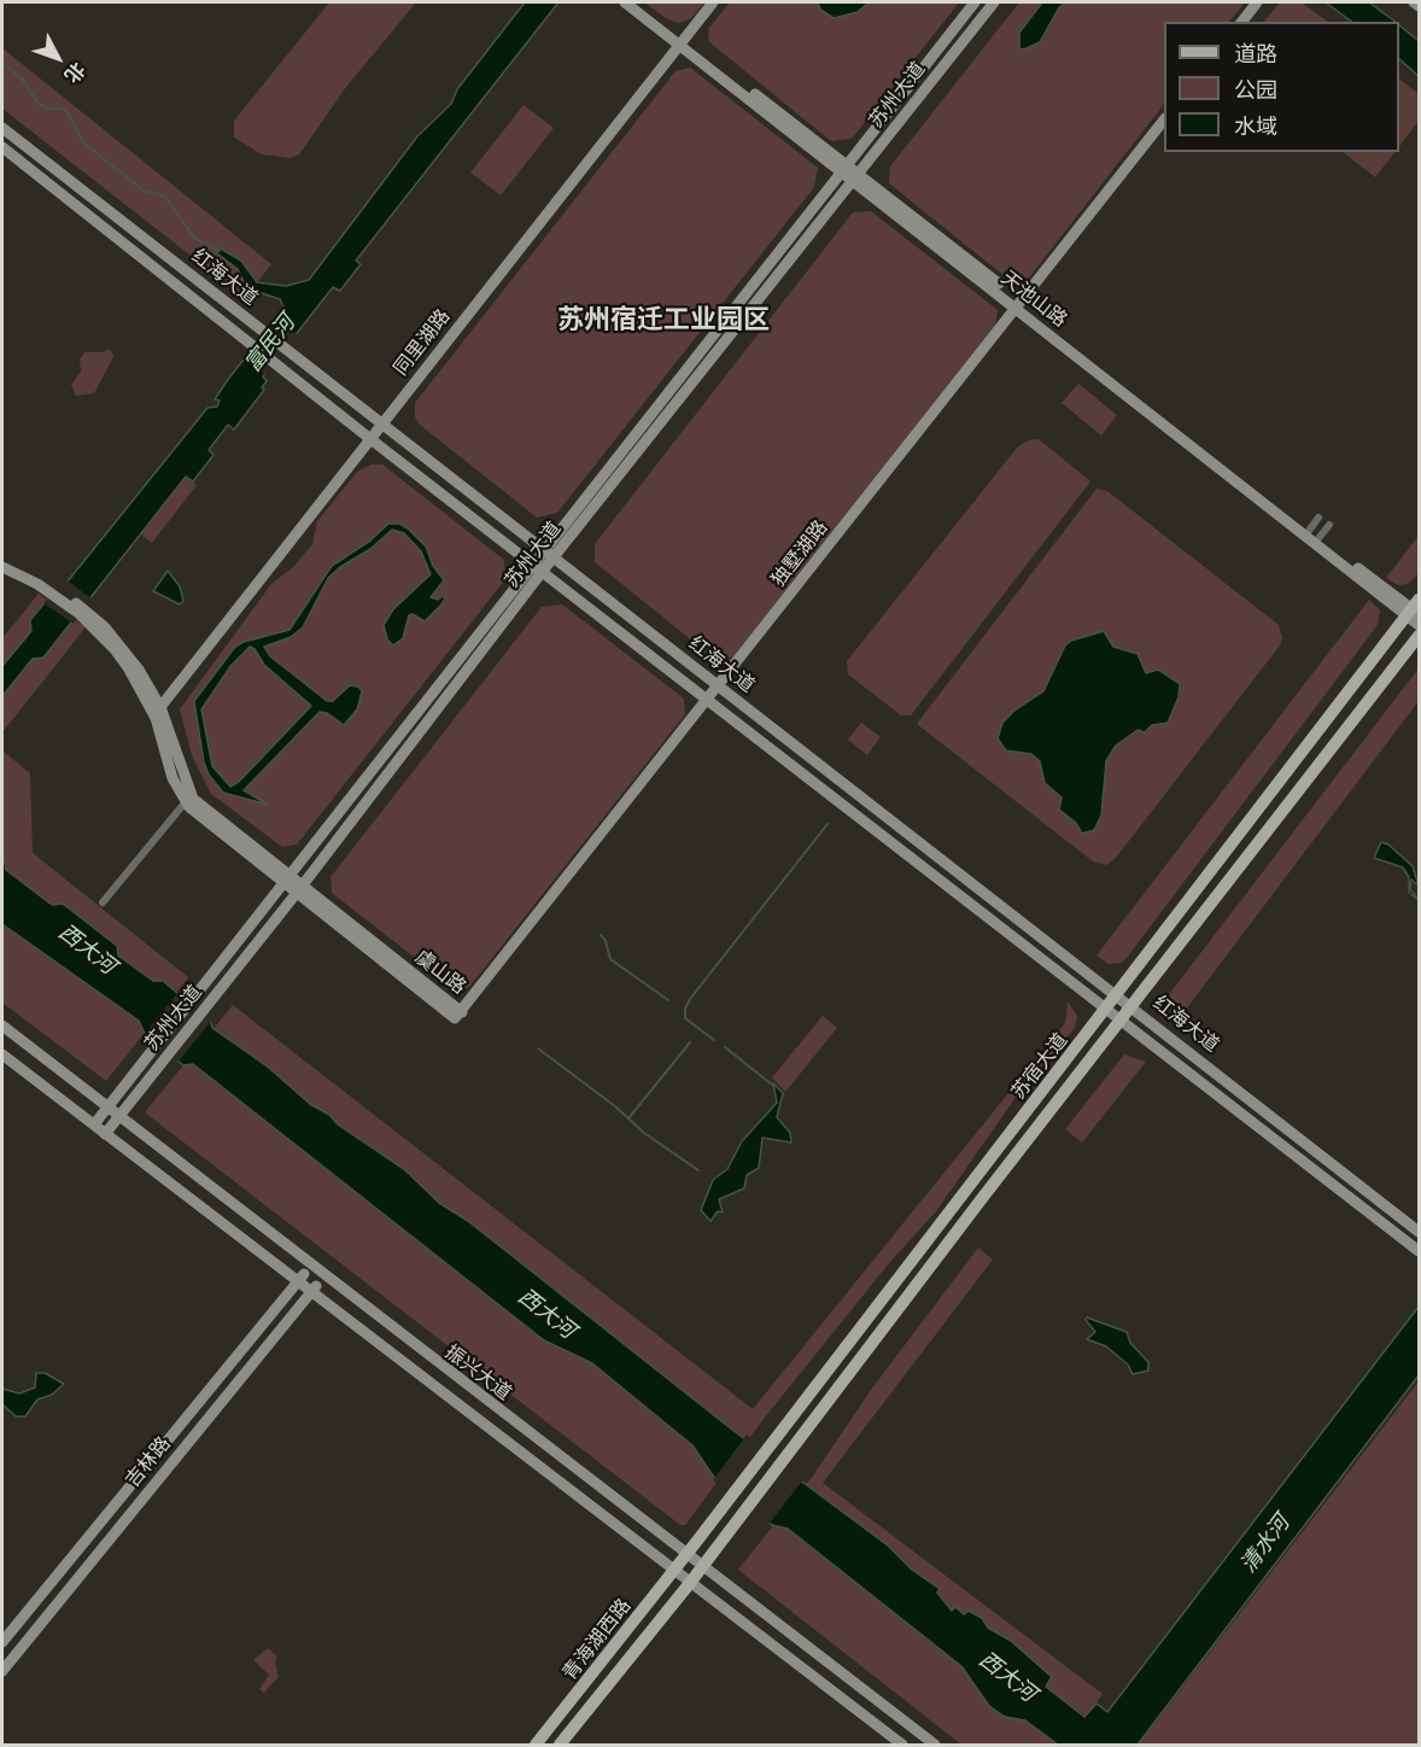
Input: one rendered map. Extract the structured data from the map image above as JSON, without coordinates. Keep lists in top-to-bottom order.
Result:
{
  "streets": {
    "main road": ["苏宿大道", "青海湖西路"],
    "street": [
      "苏州大道",
      "红海大道",
      "天池山路",
      "同里湖路",
      "独墅湖路",
      "虞山路",
      "振兴大道",
      "吉林路"
    ]
  },
  "crossings": [
    ["苏州大道", "红海大道"],
    ["苏州大道", "天池山路"],
    ["苏州大道", "虞山路"],
    ["苏州大道", "振兴大道"],
    ["红海大道", "同里湖路"],
    ["红海大道", "独墅湖路"],
    ["红海大道", "苏宿大道"],
    ["天池山路", "同里湖路"],
    ["天池山路", "独墅湖路"],
    ["天池山路", "苏宿大道"],
    ["同里湖路", "虞山路"],
    ["独墅湖路", "虞山路"],
    ["苏宿大道", "振兴大道"],
    ["苏宿大道", "青海湖西路"],
    ["振兴大道", "吉林路"],
    ["振兴大道", "青海湖西路"]
  ],
  "districts": ["苏州宿迁工业园区"],
  "water": ["富民河", "西大河", "清水河"],
  "legend": ["道路", "公园", "水域"],
  "north": "bottom right"
}
